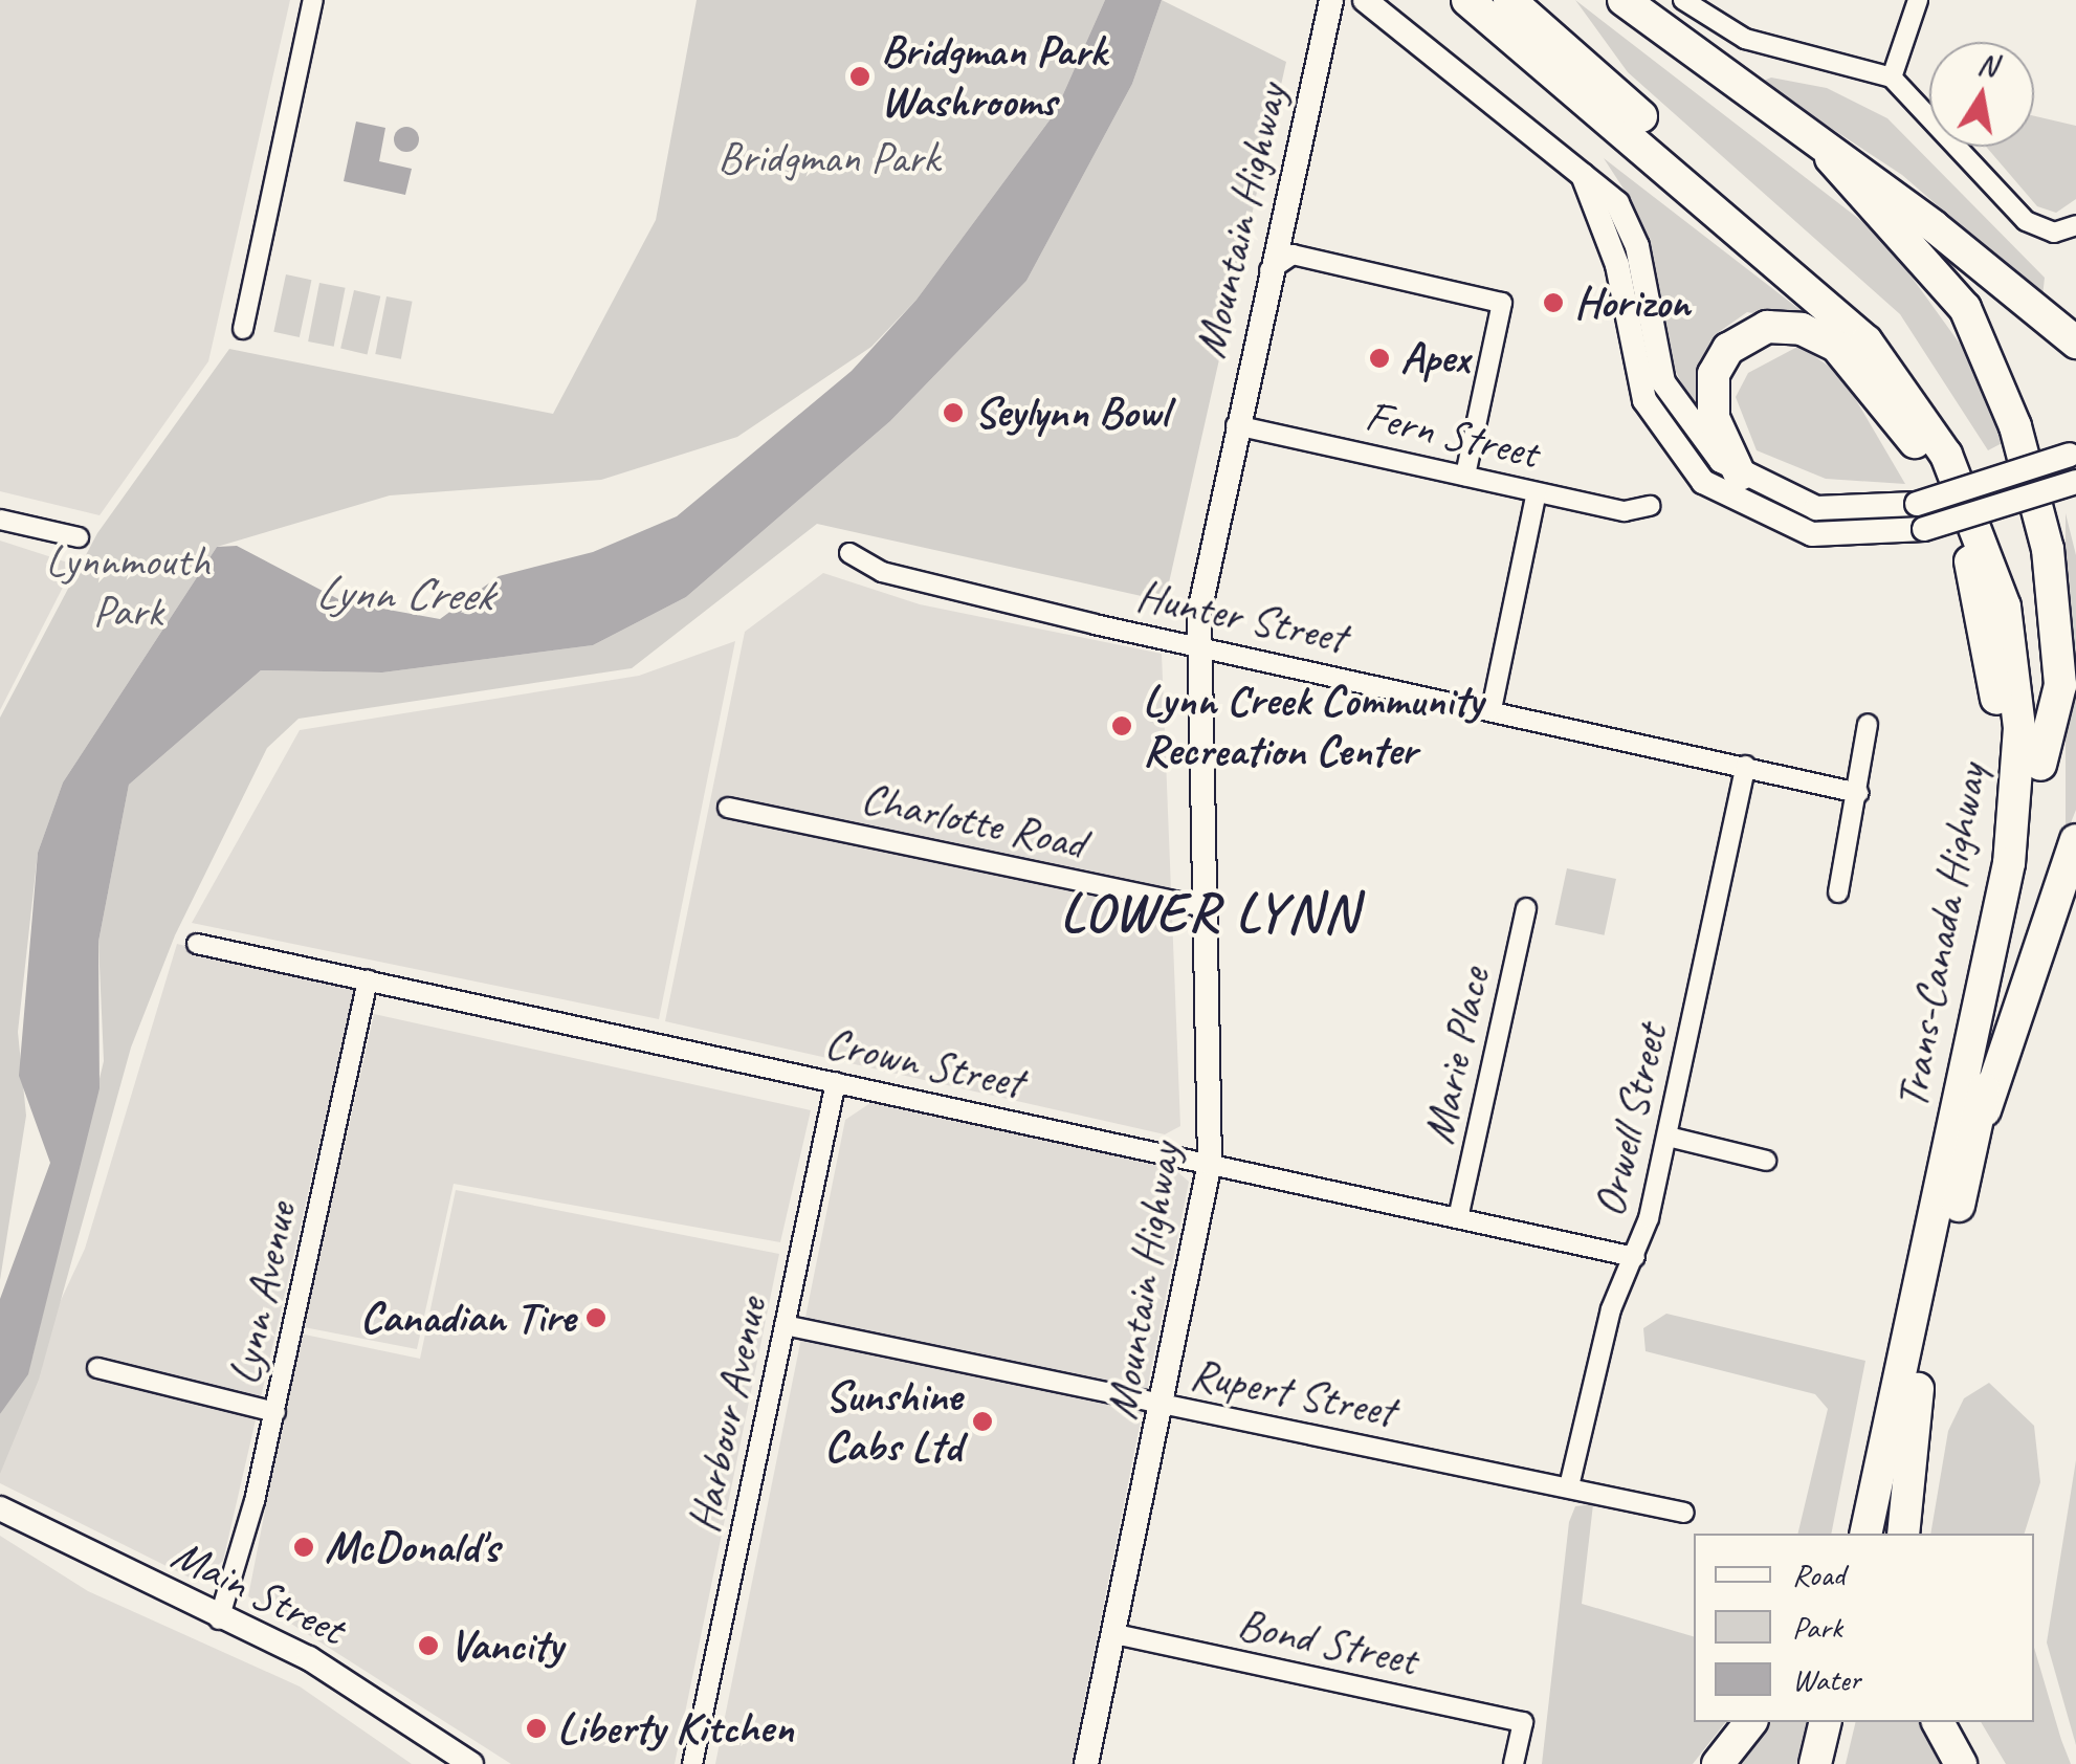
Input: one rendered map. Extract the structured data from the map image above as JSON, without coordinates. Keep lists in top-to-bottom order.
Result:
{
  "streets": {
    "highway": ["Trans-Canada Highway"],
    "main road": ["Mountain Highway", "Main Street"],
    "street": [
      "Fern Street",
      "Hunter Street",
      "Charlotte Road",
      "Marie Place",
      "Crown Street",
      "Orwell Street",
      "Lynn Avenue",
      "Rupert Street",
      "Harbour Avenue",
      "Bond Street"
    ]
  },
  "crossings": [
    ["Mountain Highway", "Fern Street"],
    ["Mountain Highway", "Hunter Street"],
    ["Mountain Highway", "Charlotte Road"],
    ["Mountain Highway", "Crown Street"],
    ["Mountain Highway", "Rupert Street"],
    ["Mountain Highway", "Bond Street"],
    ["Hunter Street", "Orwell Street"],
    ["Marie Place", "Crown Street"],
    ["Crown Street", "Orwell Street"],
    ["Crown Street", "Lynn Avenue"],
    ["Crown Street", "Harbour Avenue"],
    ["Orwell Street", "Rupert Street"],
    ["Lynn Avenue", "Main Street"],
    ["Rupert Street", "Harbour Avenue"]
  ],
  "districts": ["LOWER LYNN"],
  "water": ["Lynn Creek"],
  "parks": ["Bridgman Park", "Lynnmouth Park"],
  "places": [
    "Bridgman Park Washrooms",
    "Horizon",
    "Apex",
    "Seylynn Bowl",
    "Lynn Creek Community Recreation Center",
    "Canadian Tire",
    "Sunshine Cabs Ltd",
    "McDonald's",
    "Vancity",
    "Liberty Kitchen"
  ],
  "legend": ["Road", "Park", "Water"],
  "north": "top"
}
